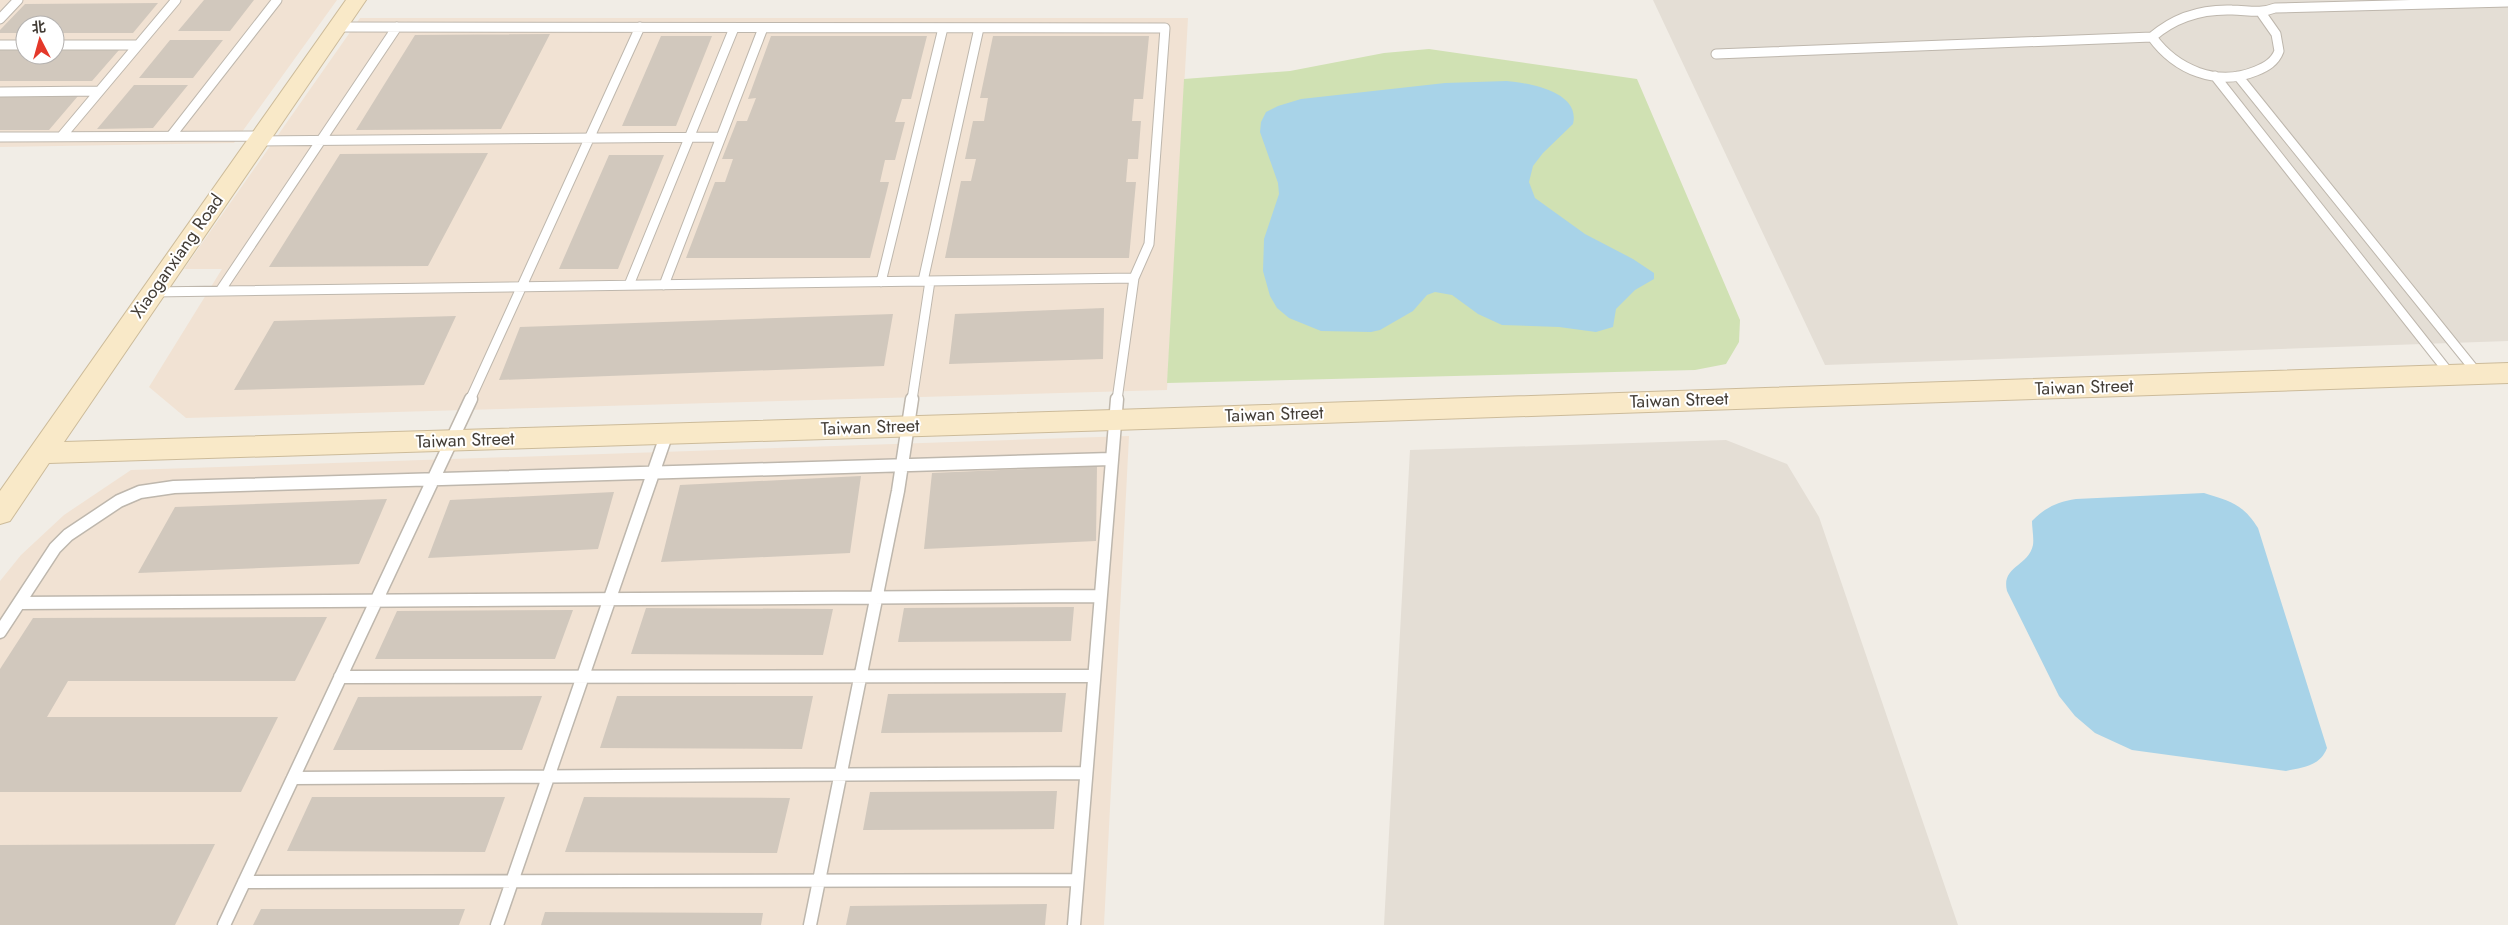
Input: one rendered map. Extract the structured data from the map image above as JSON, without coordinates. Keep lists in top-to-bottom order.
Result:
{
  "streets": {
    "main road": ["Xiaoganxiang Road", "Taiwan Street"]
  },
  "crossings": [
    ["Xiaoganxiang Road", "Taiwan Street"]
  ],
  "north": "top"
}
